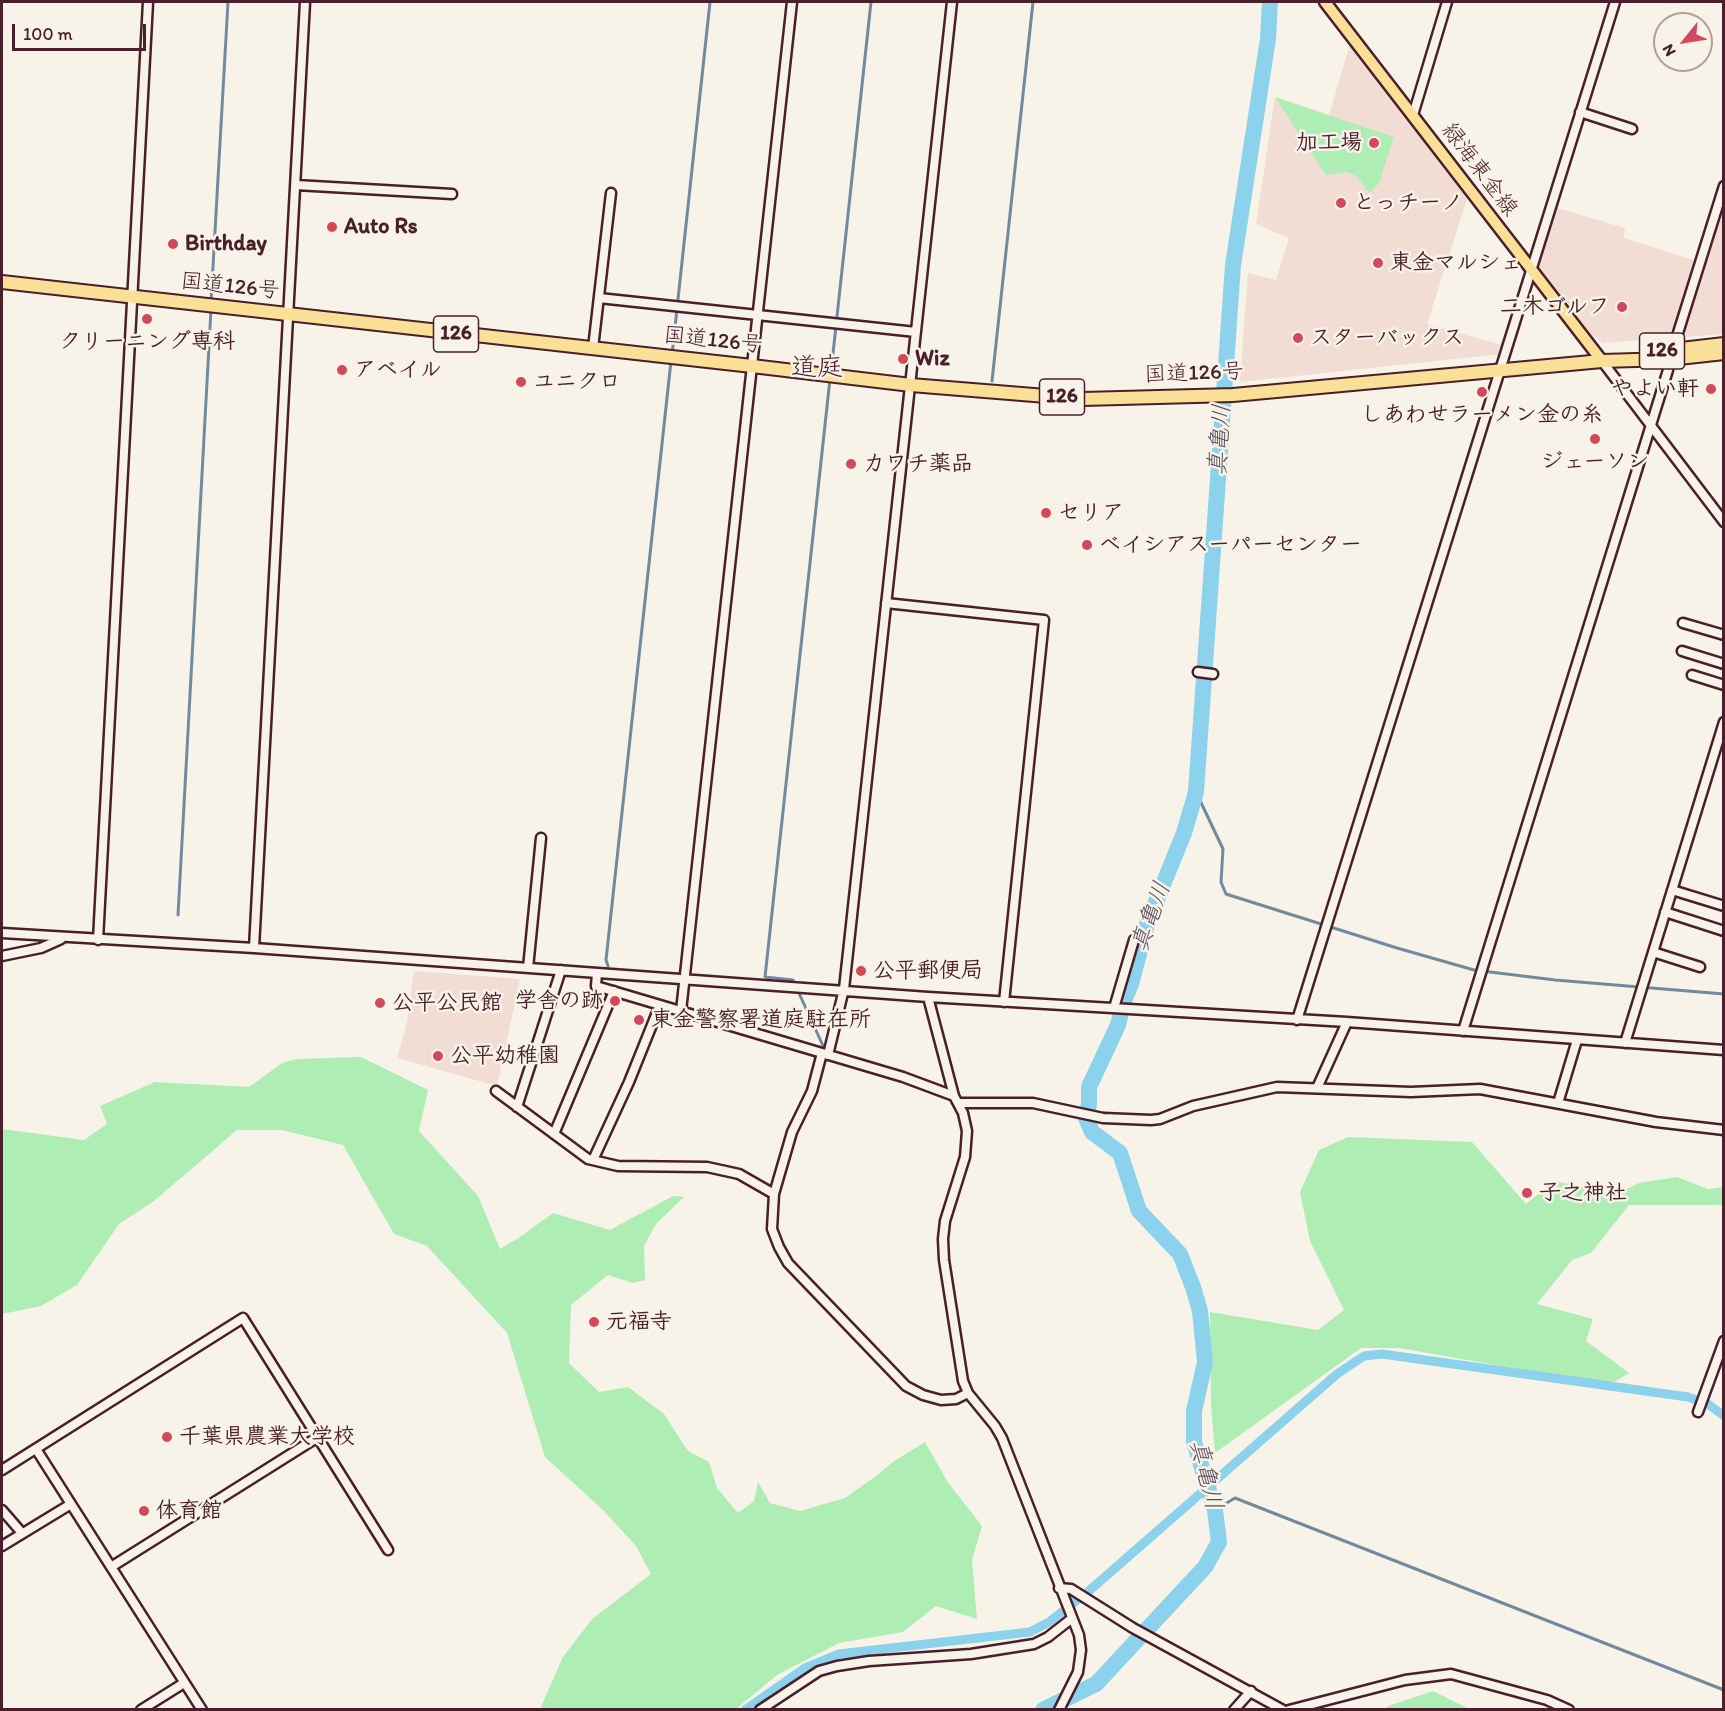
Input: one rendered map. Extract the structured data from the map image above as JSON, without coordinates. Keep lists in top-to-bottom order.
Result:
{
  "streets": {
    "highway": ["国道126号", "126"],
    "main road": ["緑海東金線"]
  },
  "crossings": [
    ["緑海東金線", "国道126号"]
  ],
  "districts": ["道庭"],
  "water": ["真亀川"],
  "places": [
    "加工場",
    "とっチーノ",
    "Auto Rs",
    "Birthday",
    "東金マルシェ",
    "二木ゴルフ",
    "クリーニング専科",
    "スターバックス",
    "Wiz",
    "アベイル",
    "ユニクロ",
    "やよい軒",
    "しあわせラーメン金の糸",
    "ジェーソン",
    "カワチ薬品",
    "セリア",
    "ベイシアスーパーセンター",
    "公平郵便局",
    "学舎の跡",
    "公平公民館",
    "東金警察署道庭駐在所",
    "公平幼稚園",
    "子之神社",
    "元福寺",
    "千葉県農業大学校",
    "体育館"
  ],
  "scale_bar": "100 m",
  "north": "bottom left"
}
